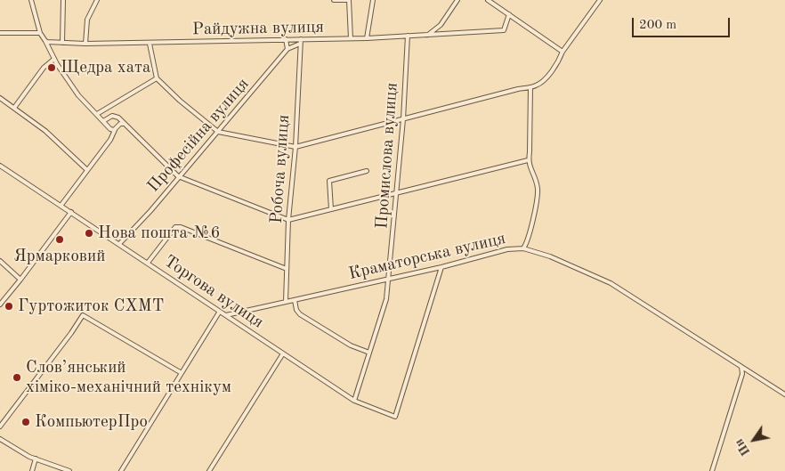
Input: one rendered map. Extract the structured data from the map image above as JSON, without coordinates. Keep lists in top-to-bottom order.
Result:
{
  "streets": {
    "street": [
      "Райдужна вулиця",
      "Професійна вулиця",
      "Промислова вулиця",
      "Робоча вулиця",
      "Краматорська вулиця",
      "Торгова вулиця"
    ]
  },
  "crossings": [
    ["Райдужна вулиця", "Промислова вулиця"],
    ["Райдужна вулиця", "Робоча вулиця"],
    ["Професійна вулиця", "Торгова вулиця"],
    ["Промислова вулиця", "Краматорська вулиця"],
    ["Промислова вулиця", "Торгова вулиця"],
    ["Робоча вулиця", "Краматорська вулиця"],
    ["Краматорська вулиця", "Торгова вулиця"]
  ],
  "places": [
    "Щедра хата",
    "Нова пошта №6",
    "Ярмарковий",
    "Гуртожиток СХМТ",
    "Слов’янський хіміко-механічний технікум",
    "КомпьютерПро"
  ],
  "scale_bar": "200 m",
  "north": "bottom left"
}
